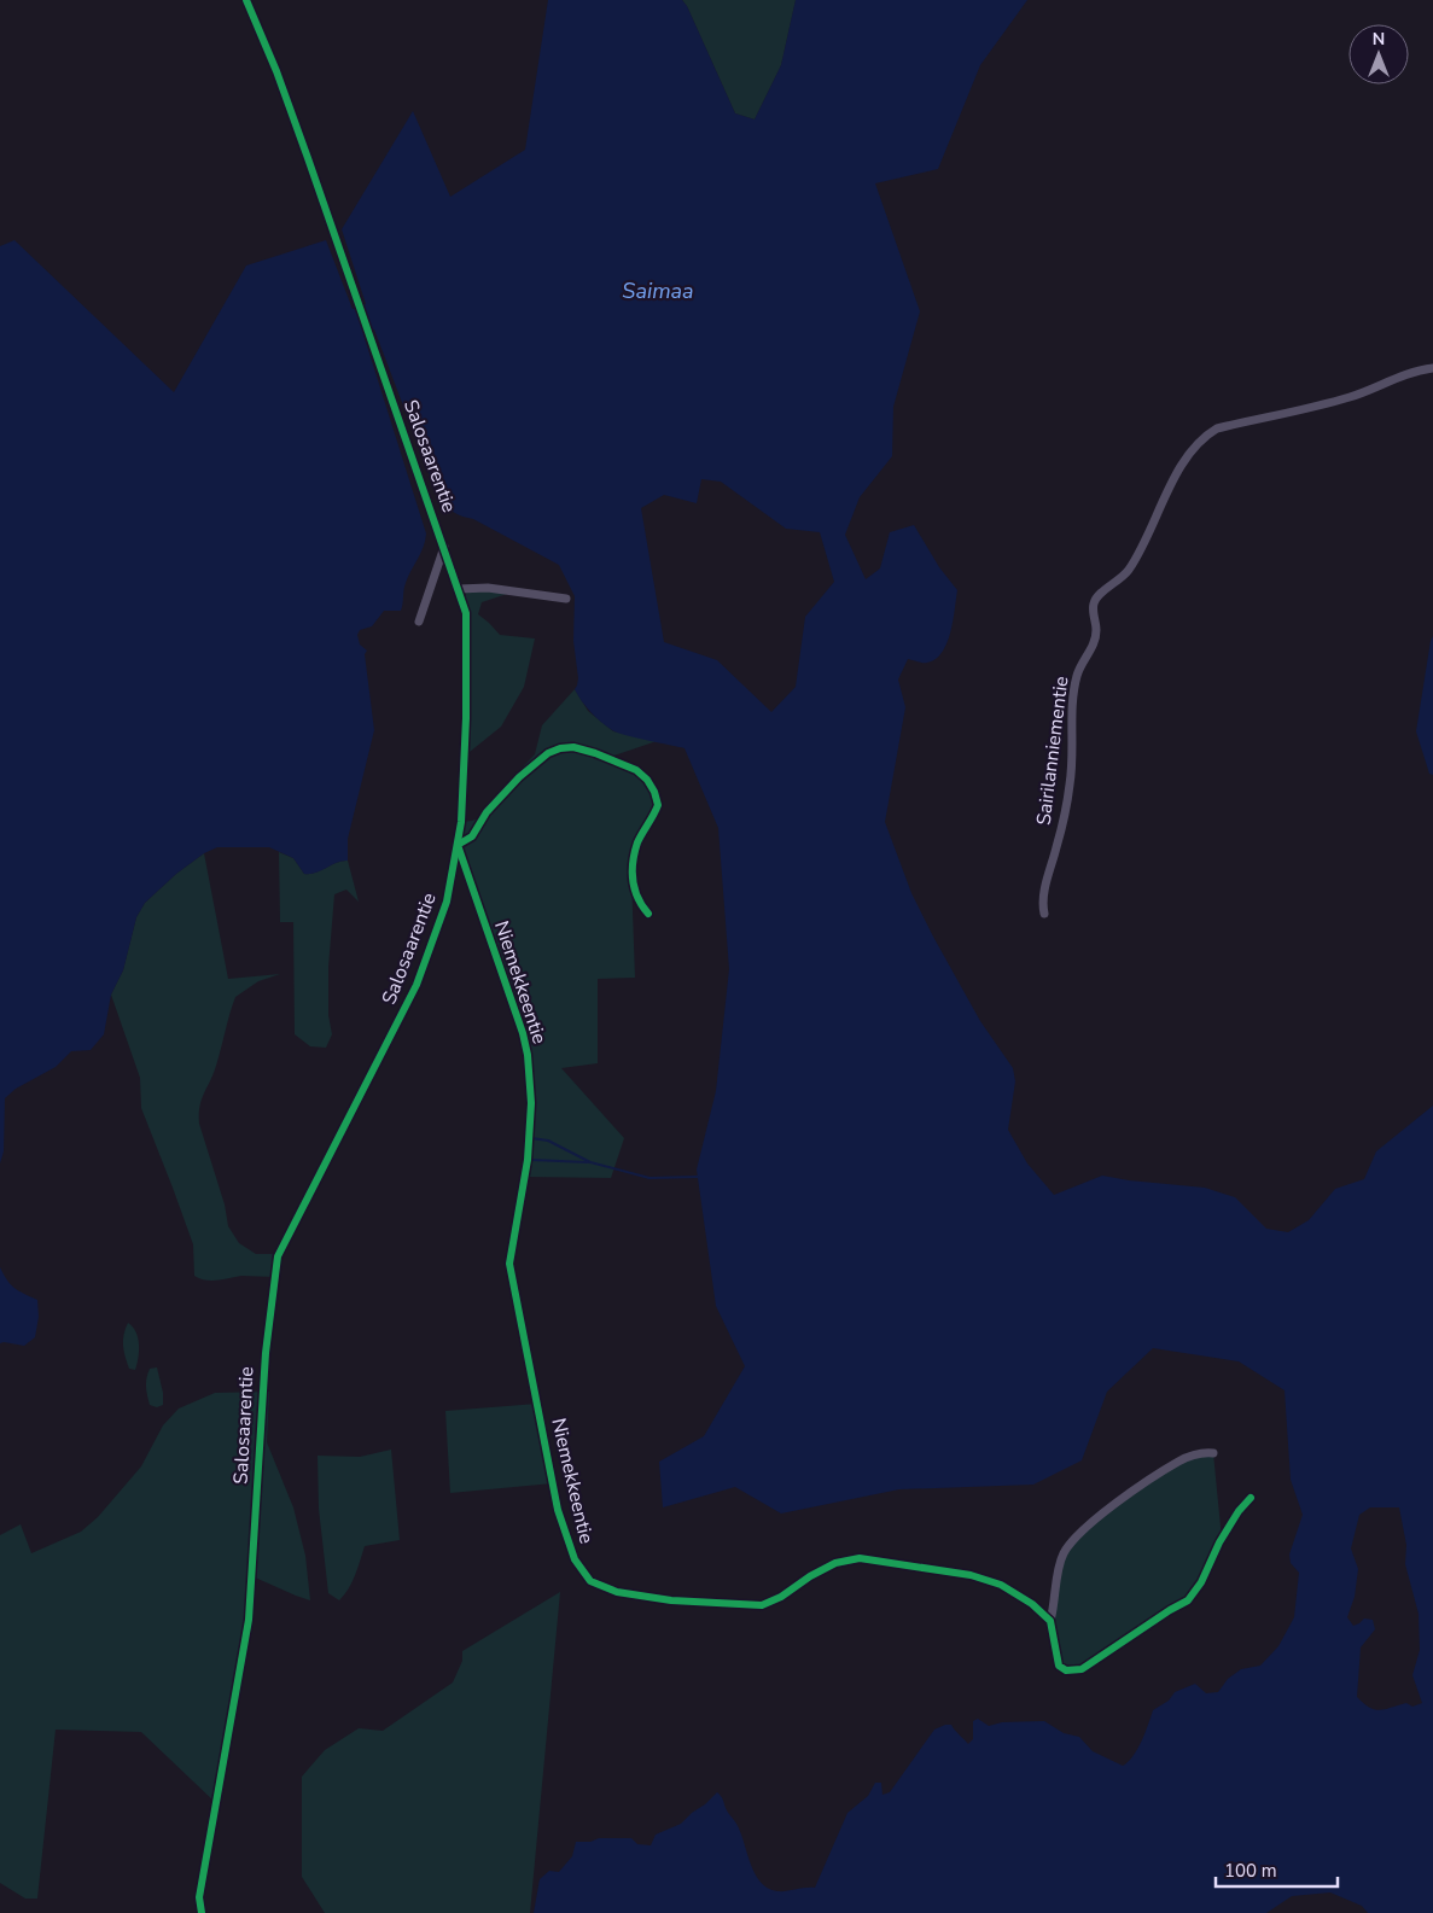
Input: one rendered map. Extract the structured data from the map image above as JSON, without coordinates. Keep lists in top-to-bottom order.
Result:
{
  "streets": {
    "street": ["Salosaarentie", "Sairilanniementie", "Niemekkeentie"]
  },
  "crossings": [
    ["Salosaarentie", "Niemekkeentie"]
  ],
  "water": ["Saimaa"],
  "scale_bar": "100 m",
  "north": "top"
}
